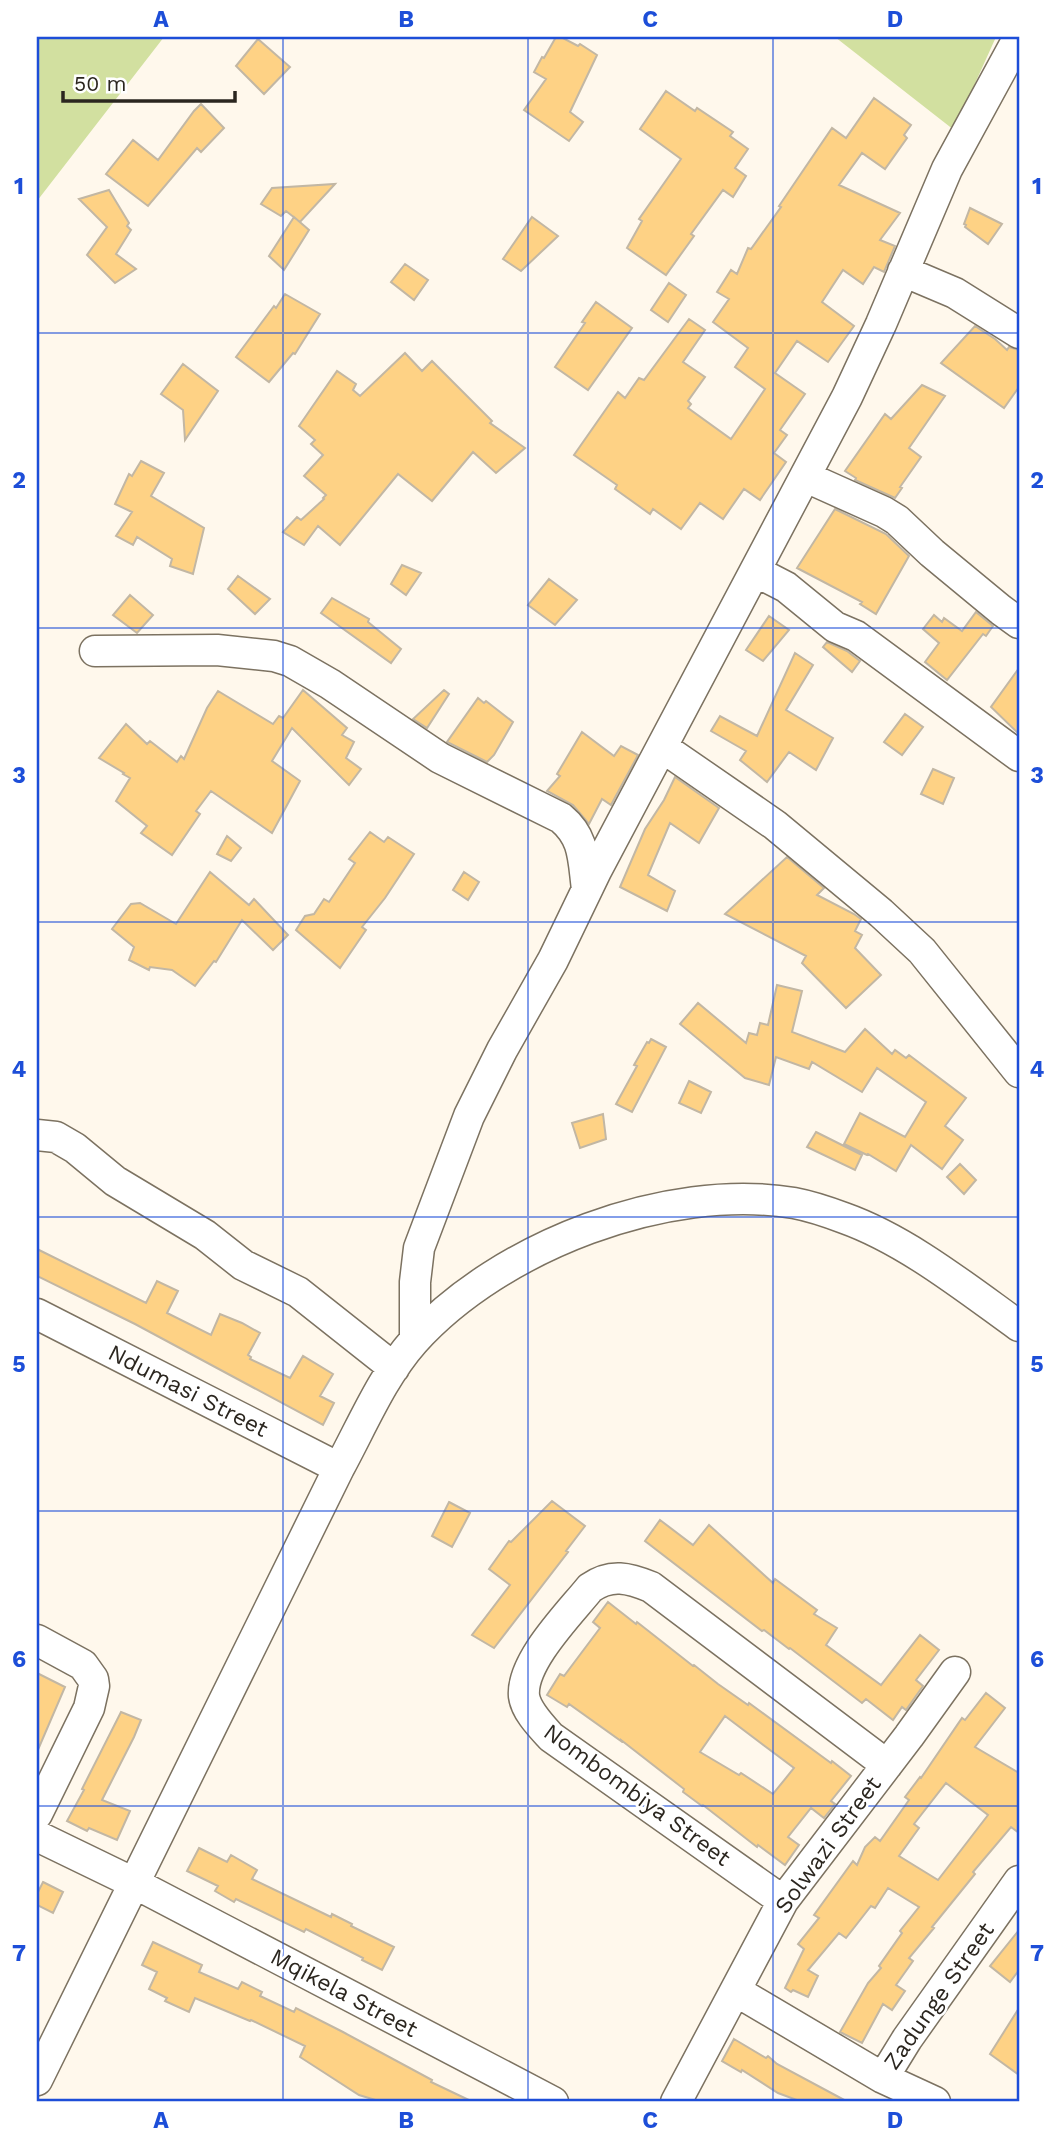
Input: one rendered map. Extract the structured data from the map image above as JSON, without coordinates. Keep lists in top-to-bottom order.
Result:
{
  "streets": {
    "street": [
      "Ndumasi Street",
      "Nombombiya Street",
      "Solwazi Street",
      "Mqikela Street",
      "Zadunge Street"
    ]
  },
  "crossings": [
    ["Nombombiya Street", "Solwazi Street"],
    ["Solwazi Street", "Zadunge Street"]
  ],
  "scale_bar": "50 m",
  "grid": {
    "columns": [
      "A",
      "B",
      "C",
      "D"
    ],
    "rows": [
      "1",
      "2",
      "3",
      "4",
      "5",
      "6",
      "7"
    ]
  }
}
